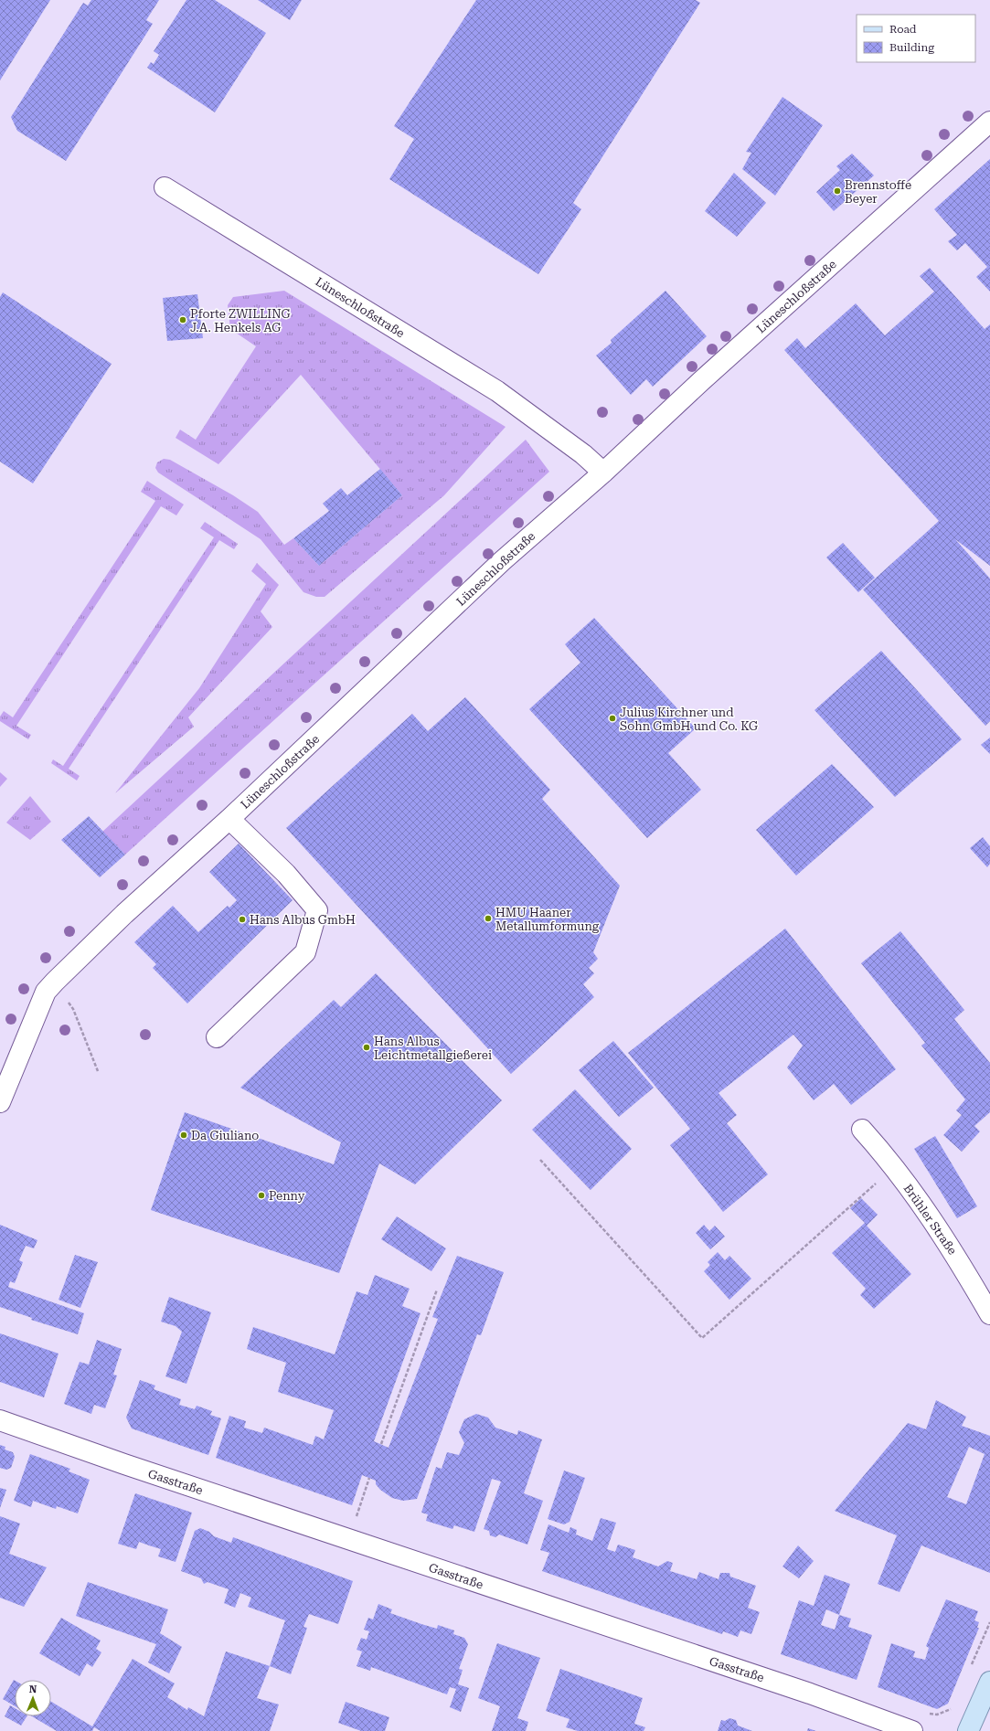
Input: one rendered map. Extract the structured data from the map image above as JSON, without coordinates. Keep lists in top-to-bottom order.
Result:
{
  "streets": {
    "street": ["Lüneschloßstraße", "Brühler Straße", "Gasstraße"]
  },
  "places": [
    "Brennstoffe Beyer",
    "Pforte ZWILLING J.A. Henkels AG",
    "Julius Kirchner und Sohn GmbH und Co. KG",
    "HMU Haaner Metallumformung",
    "Hans Albus GmbH",
    "Hans Albus Leichtmetallgießerei",
    "Da Giuliano",
    "Penny"
  ],
  "legend": ["Road", "Building"],
  "north": "top"
}
